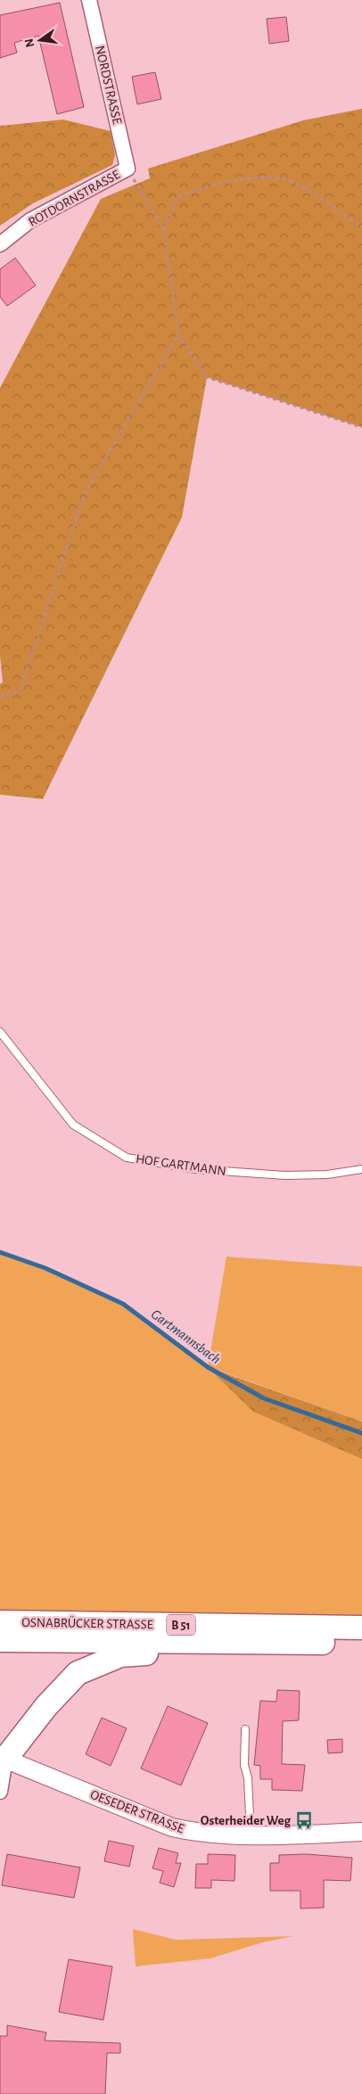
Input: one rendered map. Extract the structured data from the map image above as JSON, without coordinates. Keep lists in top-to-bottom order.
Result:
{
  "streets": {
    "highway": ["OSNABRÜCKER STRASSE", "B 51"],
    "street": ["NORDSTRASSE", "ROTDORNSTRASSE", "OESEDER STRASSE"],
    "lane": ["HOF GARTMANN"]
  },
  "crossings": [
    ["NORDSTRASSE", "ROTDORNSTRASSE"]
  ],
  "water": ["Gartmannsbach"],
  "places": {
    "bus stop": ["Osterheider Weg"]
  },
  "north": "left"
}
